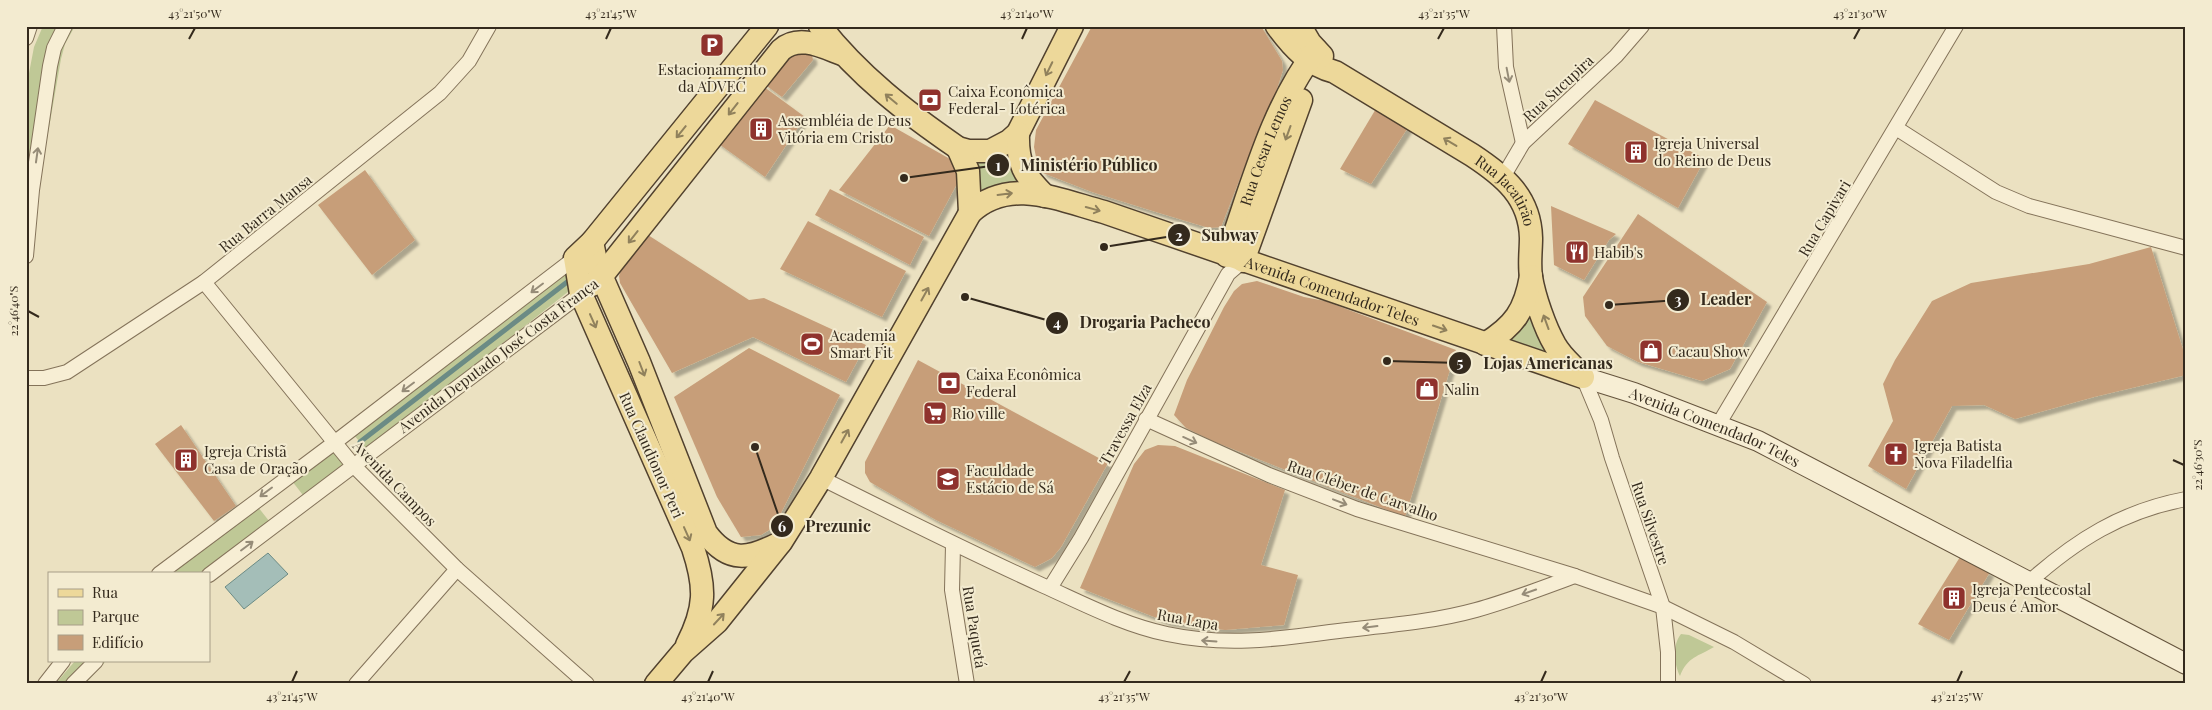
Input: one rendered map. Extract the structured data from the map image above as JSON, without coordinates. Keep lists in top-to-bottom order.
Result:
{
  "streets": {
    "main road": [
      "Rua Cesar Lemos",
      "Rua Jacatirão",
      "Avenida Comendador Teles",
      "Avenida Deputado José Costa França",
      "Rua Claudionor Peri"
    ],
    "street": [
      "Rua Sucupira",
      "Rua Barra Mansa",
      "Rua Capivari",
      "Travessa Elza",
      "Avenida Campos",
      "Rua Cléber de Carvalho",
      "Rua Silvestre",
      "Rua Lapa",
      "Rua Paquetá"
    ]
  },
  "crossings": [
    ["Rua Sucupira", "Rua Jacatirão"],
    ["Rua Cesar Lemos", "Rua Jacatirão"],
    ["Rua Cesar Lemos", "Avenida Comendador Teles"],
    ["Rua Cesar Lemos", "Travessa Elza"],
    ["Rua Jacatirão", "Avenida Comendador Teles"],
    ["Rua Jacatirão", "Rua Silvestre"],
    ["Rua Barra Mansa", "Avenida Campos"],
    ["Rua Capivari", "Avenida Comendador Teles"],
    ["Avenida Comendador Teles", "Travessa Elza"],
    ["Avenida Comendador Teles", "Rua Silvestre"],
    ["Avenida Deputado José Costa França", "Rua Claudionor Peri"],
    ["Avenida Deputado José Costa França", "Avenida Campos"],
    ["Travessa Elza", "Rua Cléber de Carvalho"],
    ["Travessa Elza", "Rua Lapa"],
    ["Rua Cléber de Carvalho", "Rua Silvestre"],
    ["Rua Cléber de Carvalho", "Rua Lapa"],
    ["Rua Lapa", "Rua Paquetá"]
  ],
  "one_way": [
    "Rua Jacatirão",
    "Avenida Comendador Teles",
    "Rua Claudionor Peri",
    "Rua Cléber de Carvalho",
    "Rua Lapa"
  ],
  "places": {
    "parking": ["Estacionamento da ADVEC"],
    "bank": ["Caixa Econômica Federal- Lotérica", "Caixa Econômica Federal"],
    "building": [
      "Assembléia de Deus Vitória em Cristo",
      "Igreja Universal do Reino de Deus",
      "Igreja Cristã Casa de Oração",
      "Igreja Pentecostal Deus é Amor"
    ],
    "other": [
      "Ministério Público",
      "Subway",
      "Drogaria Pacheco",
      "Leader",
      "Lojas Americanas",
      "Prezunic"
    ],
    "restaurant": ["Habib's"],
    "sports": ["Academia Smart Fit"],
    "shop": ["Cacau Show", "Nalin"],
    "supermarket": ["Rio ville"],
    "church": ["Igreja Batista Nova Filadelfia"],
    "school or university": ["Faculdade Estácio de Sá"]
  },
  "legend": ["Rua", "Parque", "Edifício"],
  "coordinates": [
    "43°21'50\"W",
    "43°21'45\"W",
    "43°21'40\"W",
    "43°21'35\"W",
    "43°21'30\"W",
    "22°46'40\"S",
    "22°46'30\"S",
    "43°21'25\"W"
  ]
}
